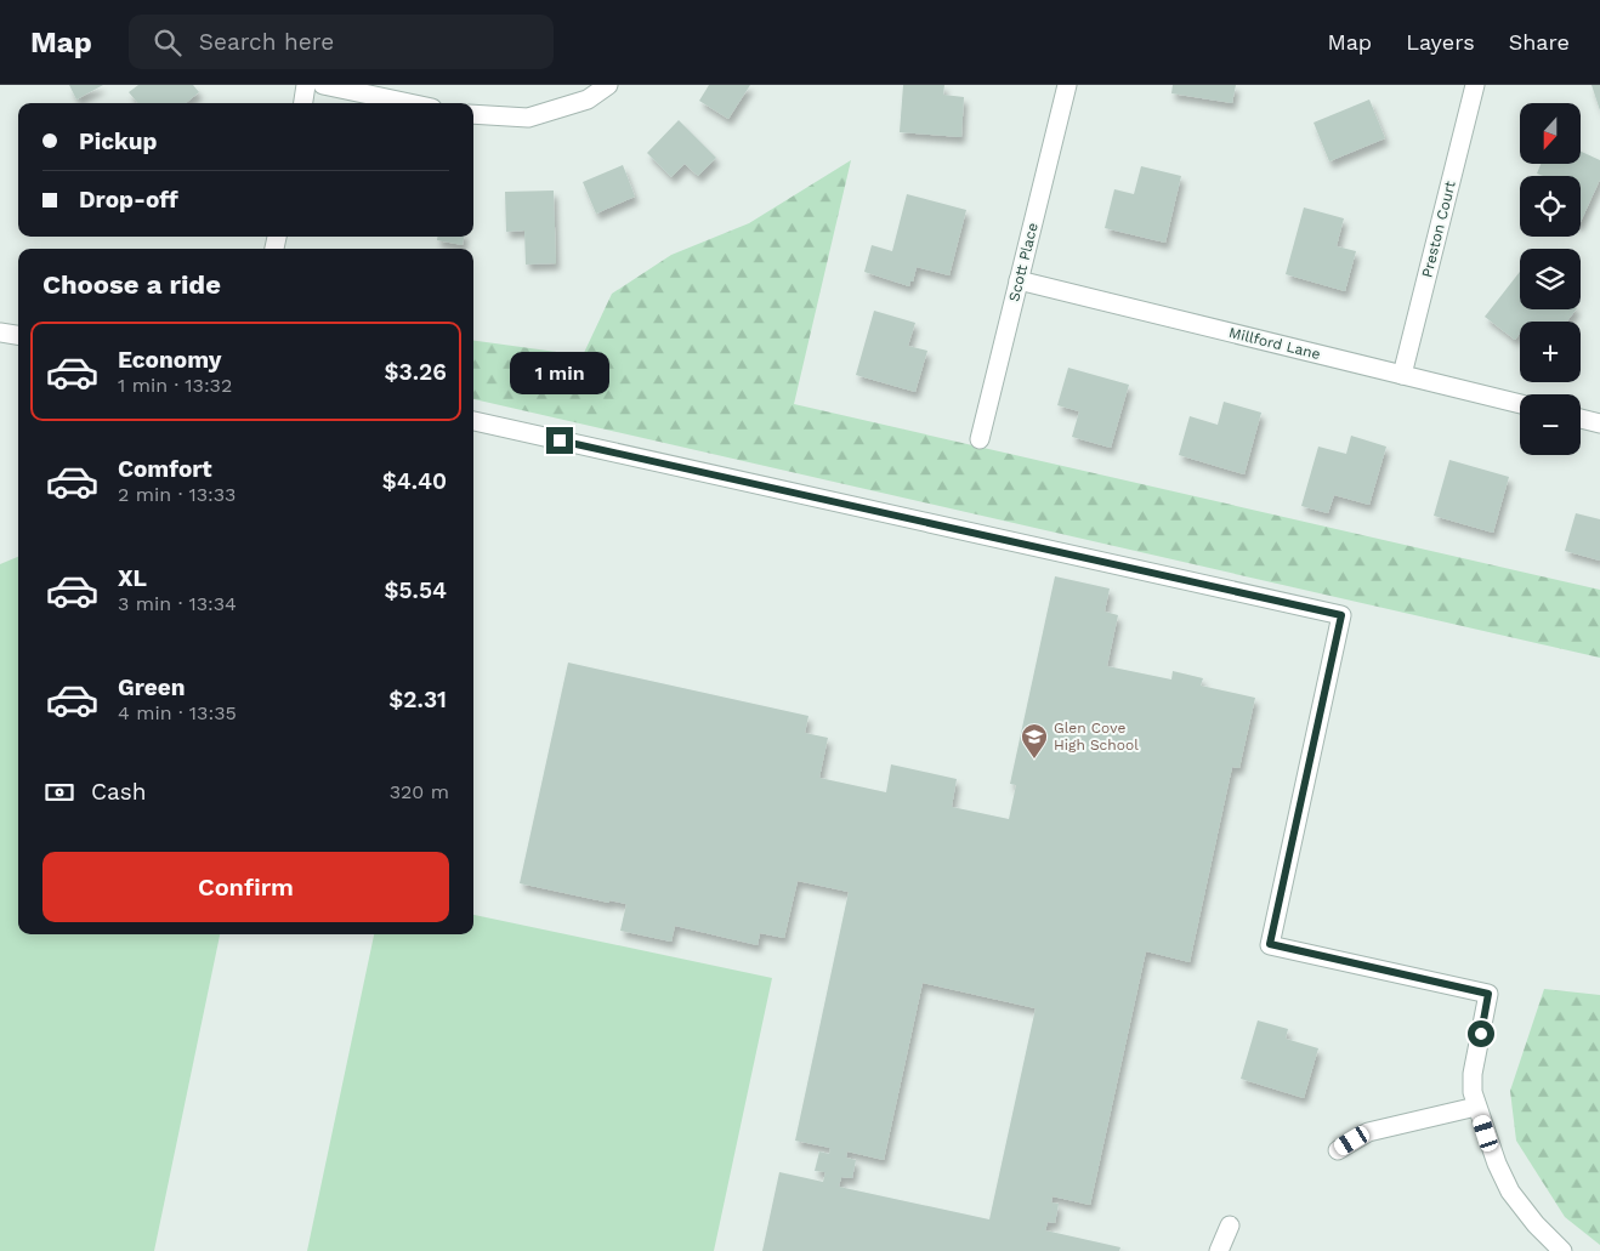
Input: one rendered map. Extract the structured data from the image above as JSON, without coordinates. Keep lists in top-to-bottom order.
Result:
{
  "streets": {
    "street": ["Preston Court", "Scott Place", "Millford Lane"]
  },
  "crossings": [
    ["Preston Court", "Millford Lane"],
    ["Scott Place", "Millford Lane"]
  ],
  "places": {
    "school or university": ["Glen Cove High School"]
  },
  "north": "bottom",
  "page": {
    "header": "Map",
    "search": "Search here",
    "nav": ["Map", "Layers", "Share"],
    "map_buttons": ["+", "−"],
    "banner": ["Pickup", "Drop-off"],
    "heading": "Choose a ride",
    "list": [
      {
        "name": "Economy",
        "note": "1 min · 13:32",
        "value": "$3.26"
      },
      {
        "name": "Comfort",
        "note": "2 min · 13:33",
        "value": "$4.40"
      },
      {
        "name": "XL",
        "note": "3 min · 13:34",
        "value": "$5.54"
      },
      {
        "name": "Green",
        "note": "4 min · 13:35",
        "value": "$2.31"
      }
    ],
    "bubble": "1 min",
    "pay": ["Cash", "320 m"],
    "buttons": "Confirm"
  }
}
